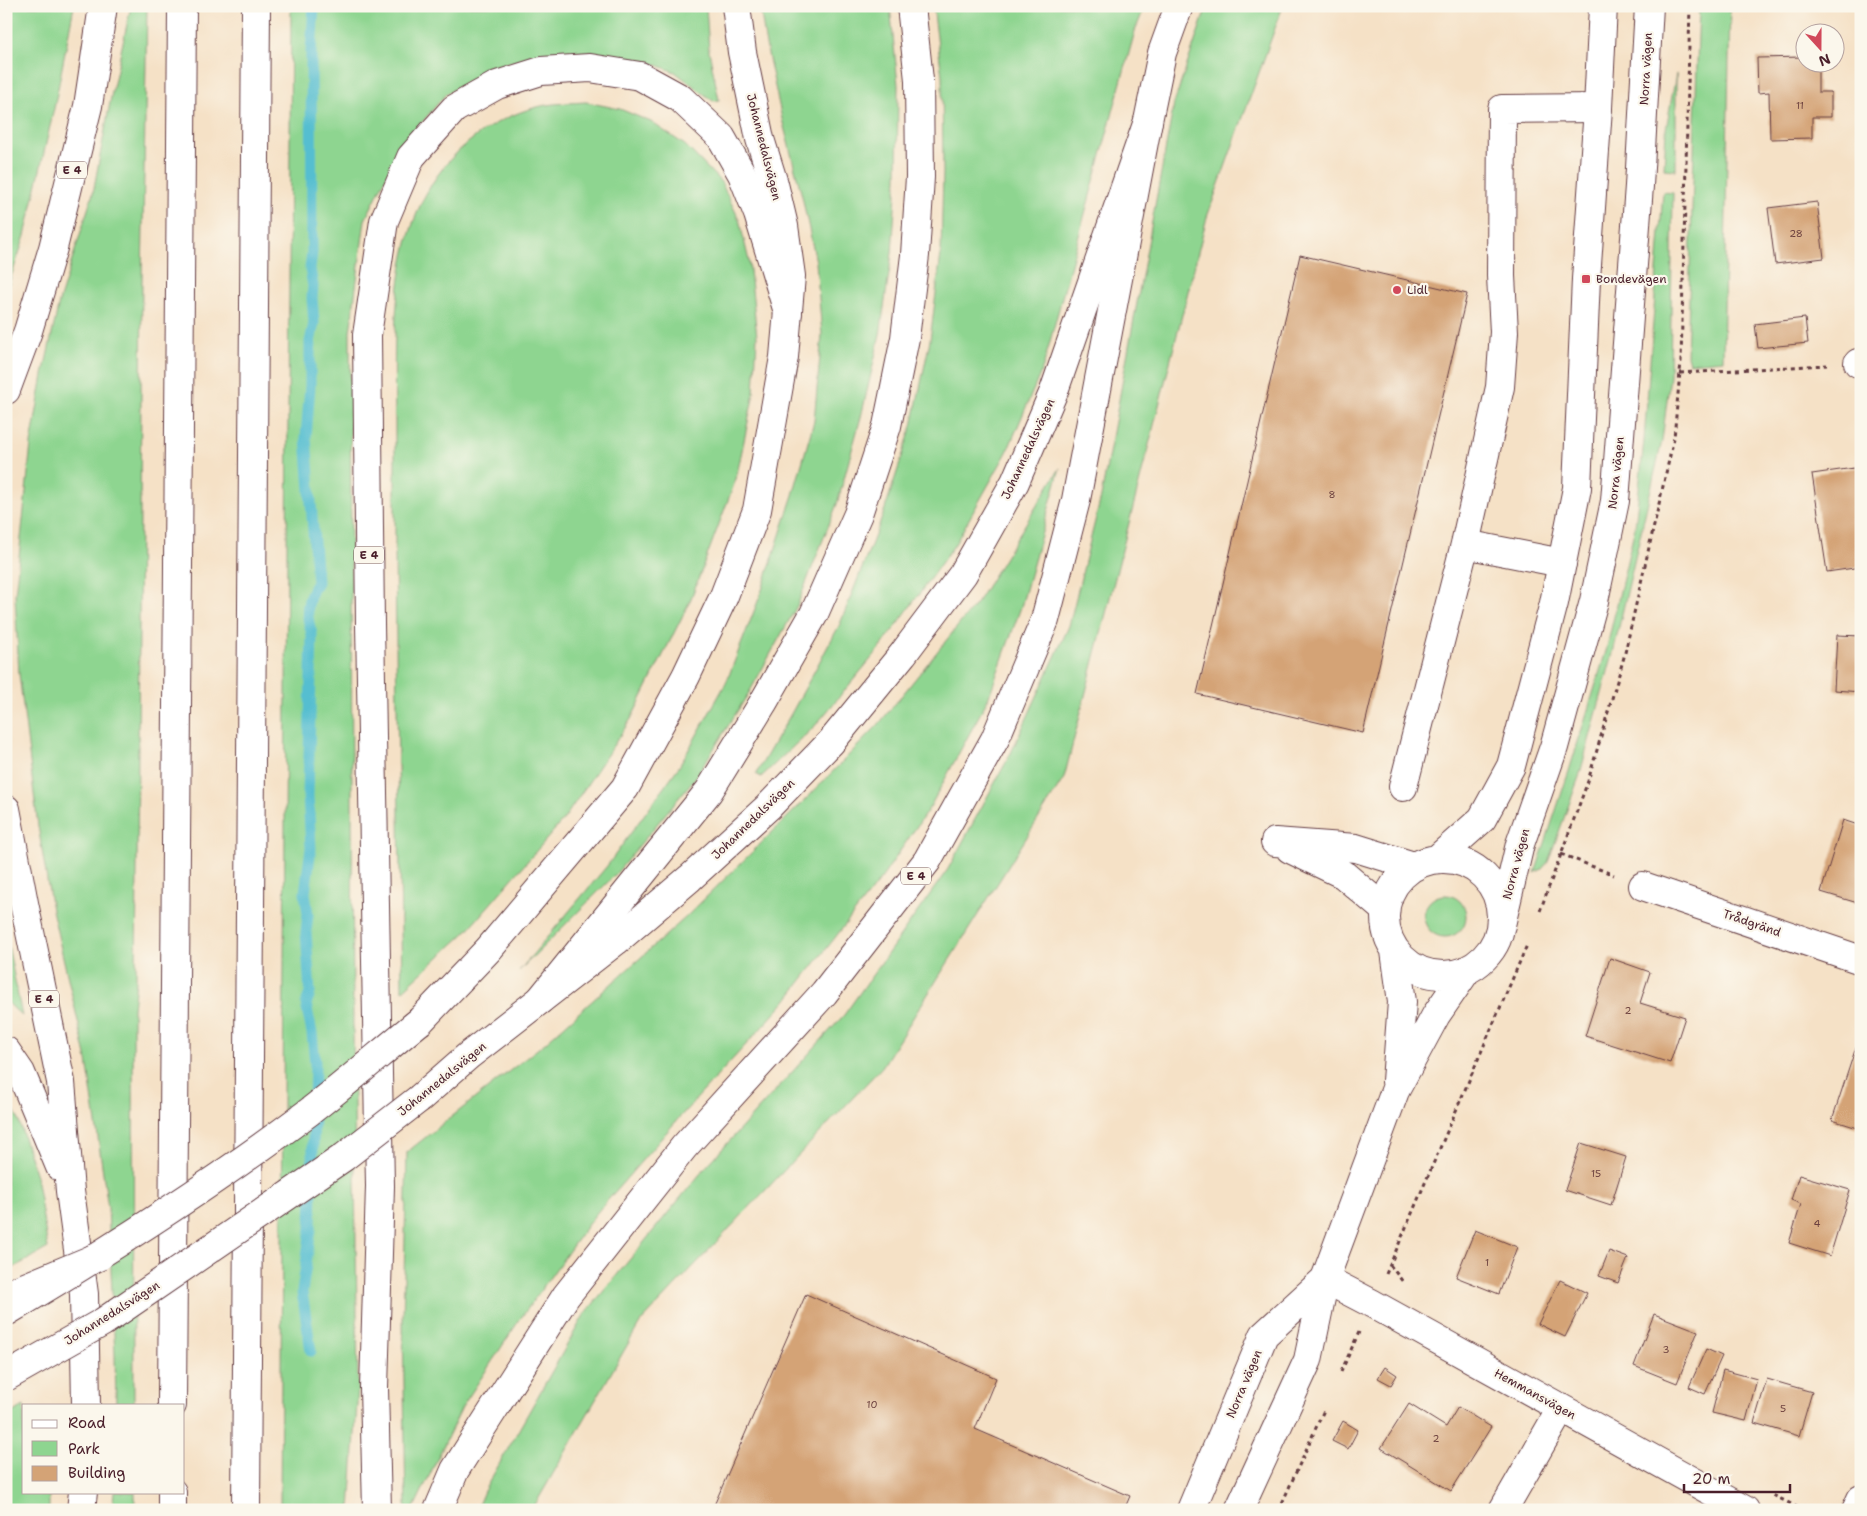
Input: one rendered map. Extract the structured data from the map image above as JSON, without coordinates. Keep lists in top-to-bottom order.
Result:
{
  "streets": {
    "main road": [
      "Norra vägen",
      "Johannedalsvägen",
      "E 4",
      "Trådgränd",
      "Hemmansvägen"
    ]
  },
  "crossings": [
    ["Norra vägen", "Hemmansvägen"],
    ["Johannedalsvägen", "E 4"]
  ],
  "places": {
    "transit": ["Bondevägen"],
    "other": ["Lidl"]
  },
  "house_numbers": [
    "11",
    "28",
    "8",
    "2",
    "15",
    "4",
    "1",
    "3",
    "10",
    "5",
    "2"
  ],
  "legend": ["Road", "Park", "Building"],
  "scale_bar": "20 m",
  "north": "bottom"
}
